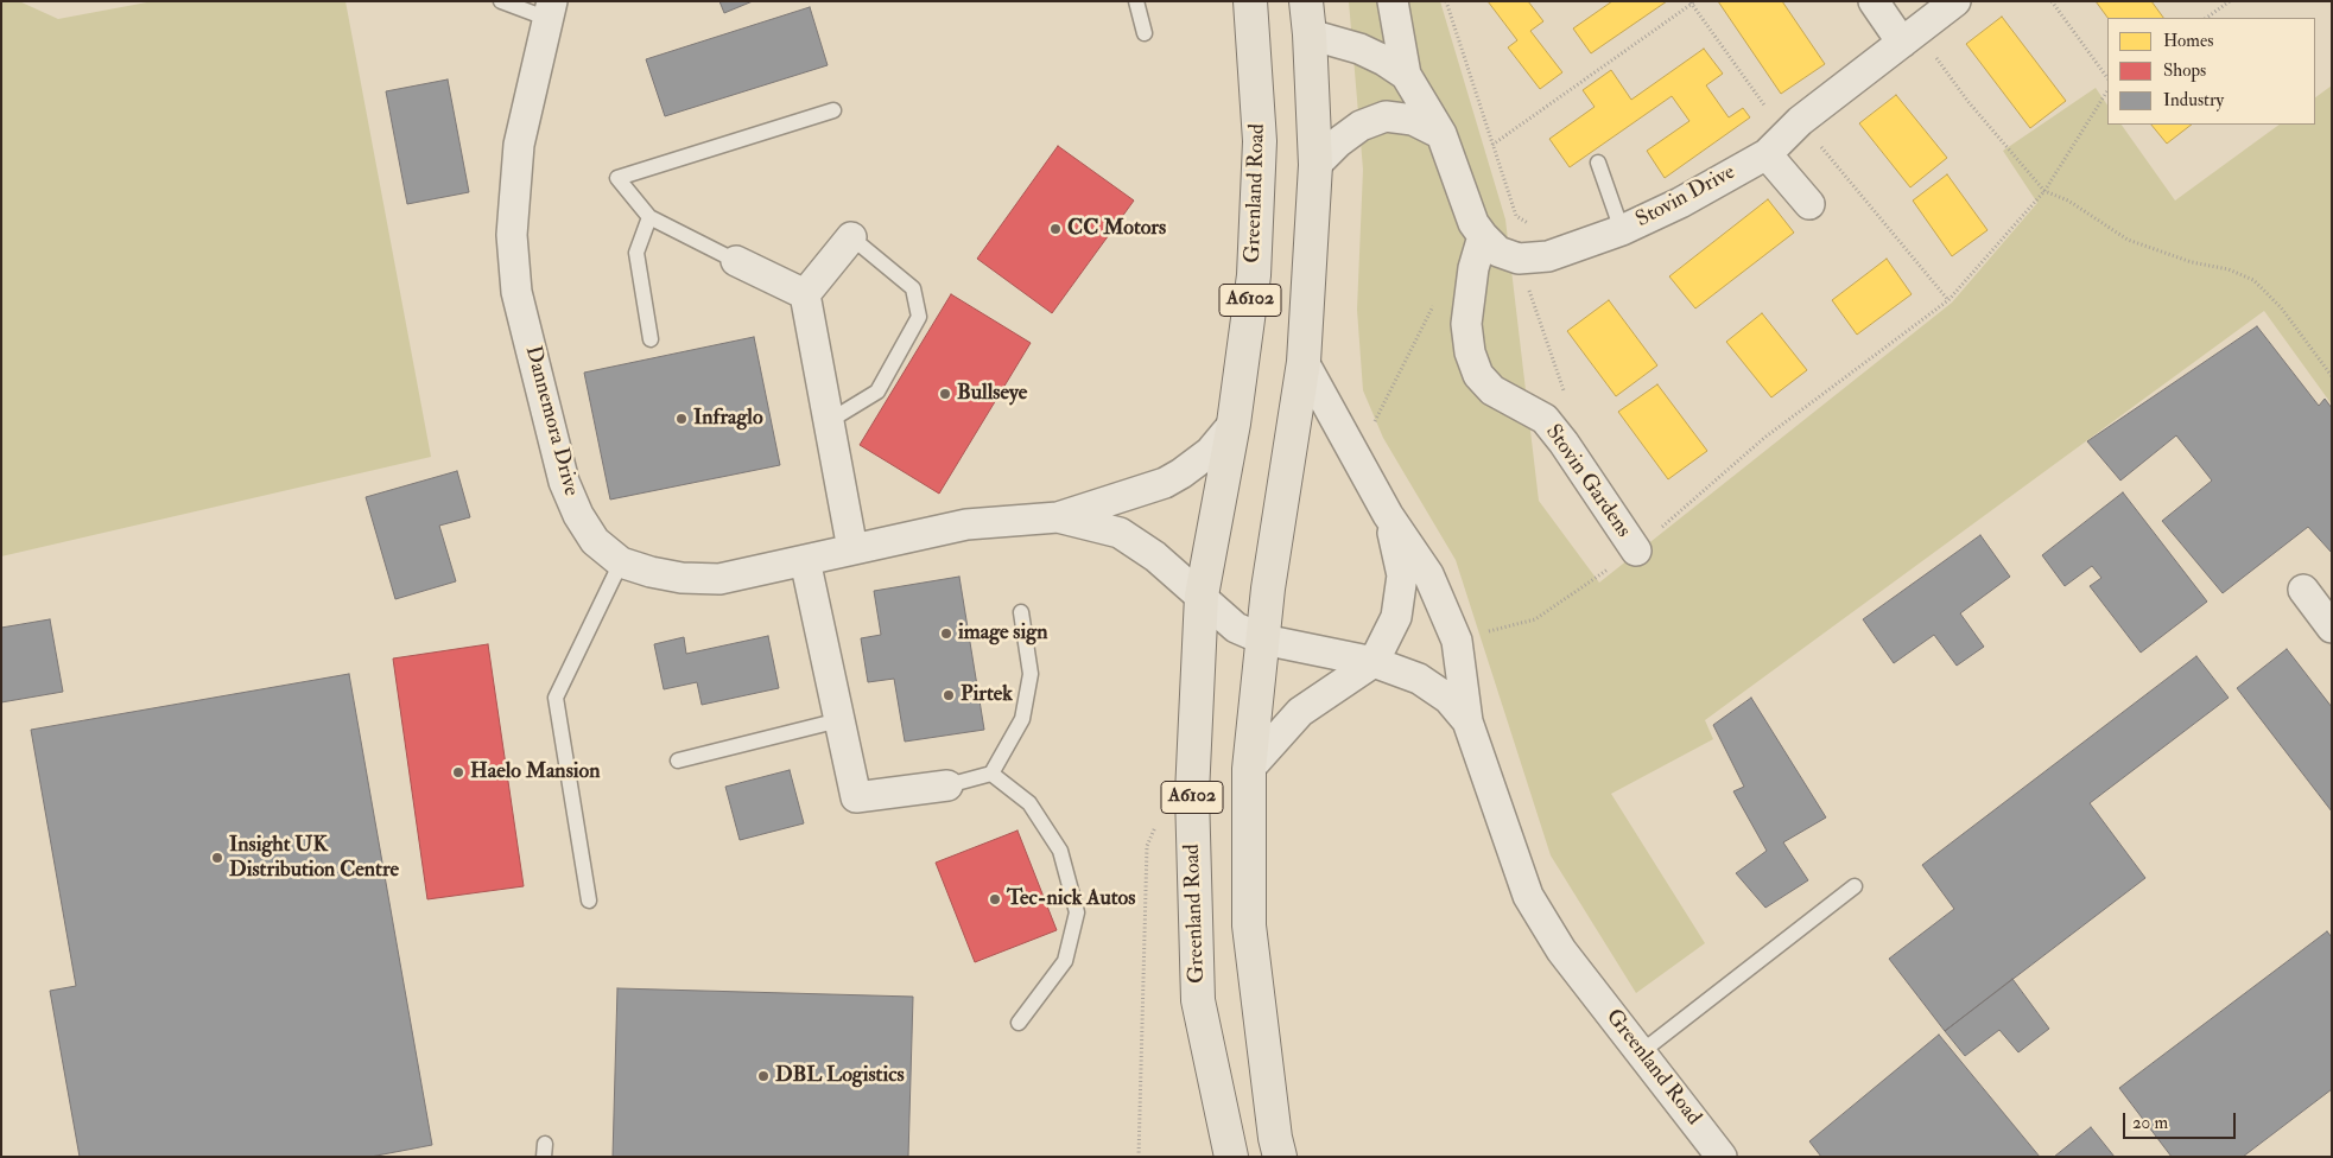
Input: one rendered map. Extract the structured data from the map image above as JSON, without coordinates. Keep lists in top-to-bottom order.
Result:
{
  "streets": {
    "main road": ["Greenland Road", "A6102"],
    "street": ["Stovin Drive", "Dannemora Drive", "Stovin Gardens"]
  },
  "crossings": [
    ["Greenland Road", "A6102"],
    ["Greenland Road", "Dannemora Drive"]
  ],
  "places": [
    "CC Motors",
    "Bullseye",
    "Infraglo",
    "image sign",
    "Pirtek",
    "Haelo Mansion",
    "Insight UK Distribution Centre",
    "Tec-nick Autos",
    "DBL Logistics"
  ],
  "legend": ["Homes", "Shops", "Industry"],
  "scale_bar": "20 m"
}
